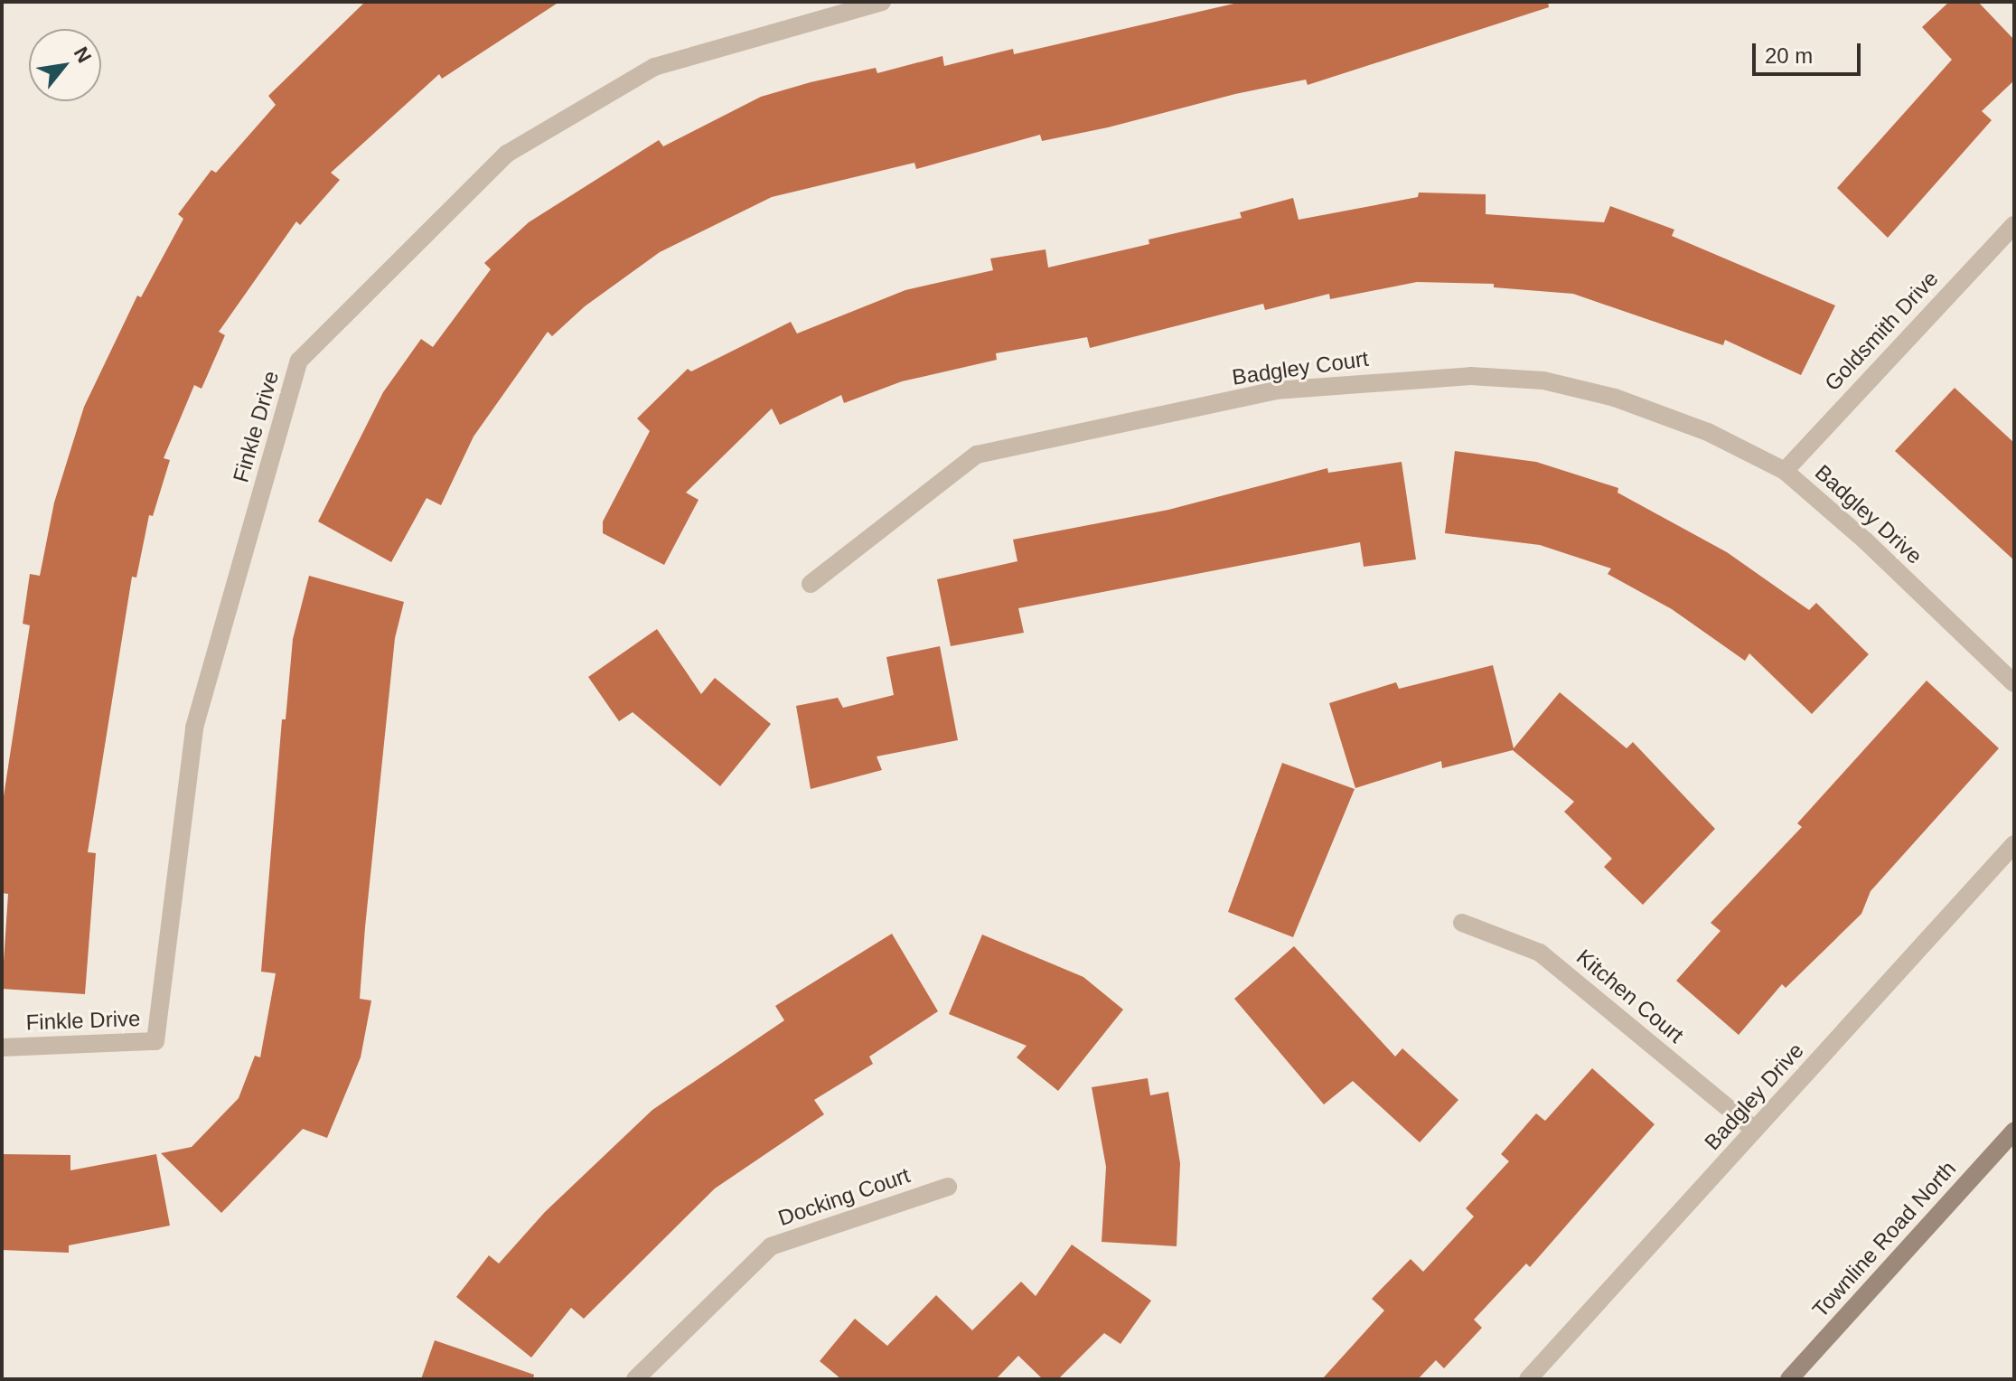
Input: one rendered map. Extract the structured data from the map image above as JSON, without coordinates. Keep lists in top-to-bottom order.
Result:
{
  "streets": {
    "street": [
      "Goldsmith Drive",
      "Badgley Court",
      "Finkle Drive",
      "Badgley Drive",
      "Kitchen Court",
      "Docking Court",
      "Townline Road North"
    ]
  },
  "crossings": [
    ["Goldsmith Drive", "Badgley Court"],
    ["Goldsmith Drive", "Badgley Drive"],
    ["Badgley Court", "Badgley Drive"],
    ["Badgley Drive", "Kitchen Court"]
  ],
  "scale_bar": "20 m",
  "north": "top right"
}
